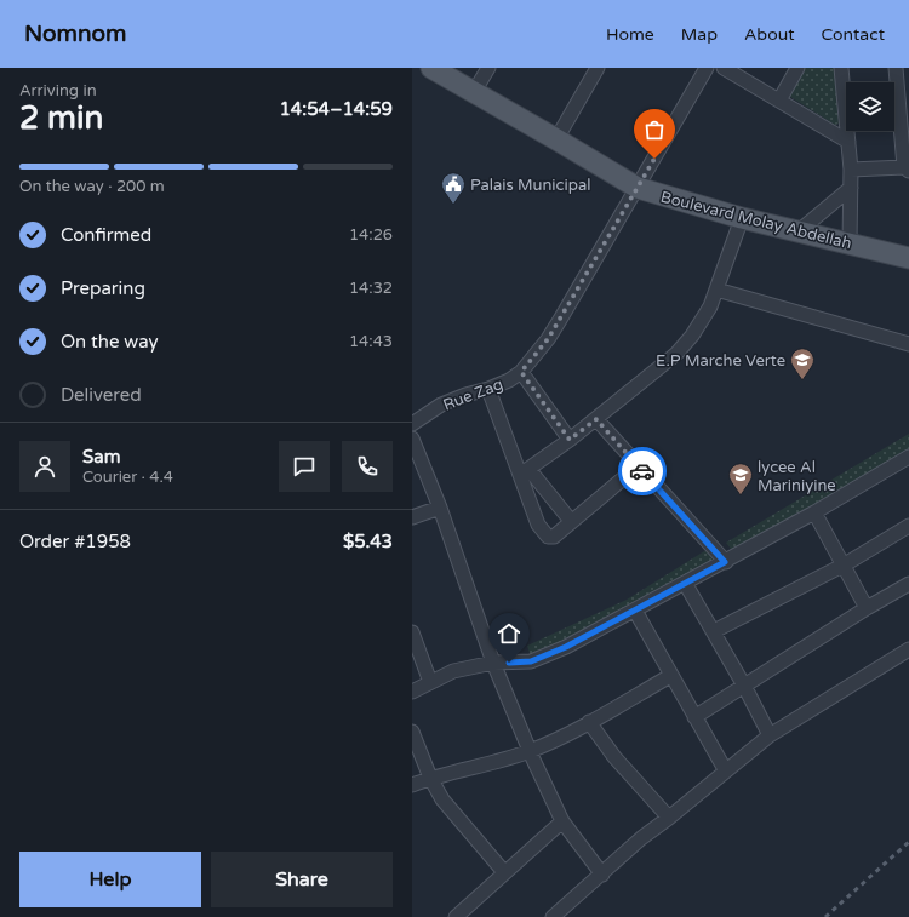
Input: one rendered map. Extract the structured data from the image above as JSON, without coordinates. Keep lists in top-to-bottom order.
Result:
{
  "streets": {
    "main road": ["Boulevard Molay Abdellah"],
    "street": ["Rue Zag"]
  },
  "crossings": [
    ["Boulevard Molay Abdellah", "Rue Zag"]
  ],
  "places": {
    "public building": ["Palais Municipal"],
    "school or university": ["E.P Marche Verte", "lycee Al Mariniyine"]
  },
  "page": {
    "header": "Nomnom",
    "nav": [
      "Home",
      "Map",
      "About",
      "Contact"
    ],
    "heading": ["2 min", "Arriving in", "14:54–14:59"],
    "panel": [
      "Sam",
      "Courier · 4.4",
      "Order #1958",
      "$5.43"
    ],
    "bar": "On the way · 200 m",
    "list": [
      ["Confirmed", "14:26"],
      ["Preparing", "14:32"],
      ["On the way", "14:43"],
      "Delivered"
    ],
    "buttons": ["Help", "Share"]
  }
}
